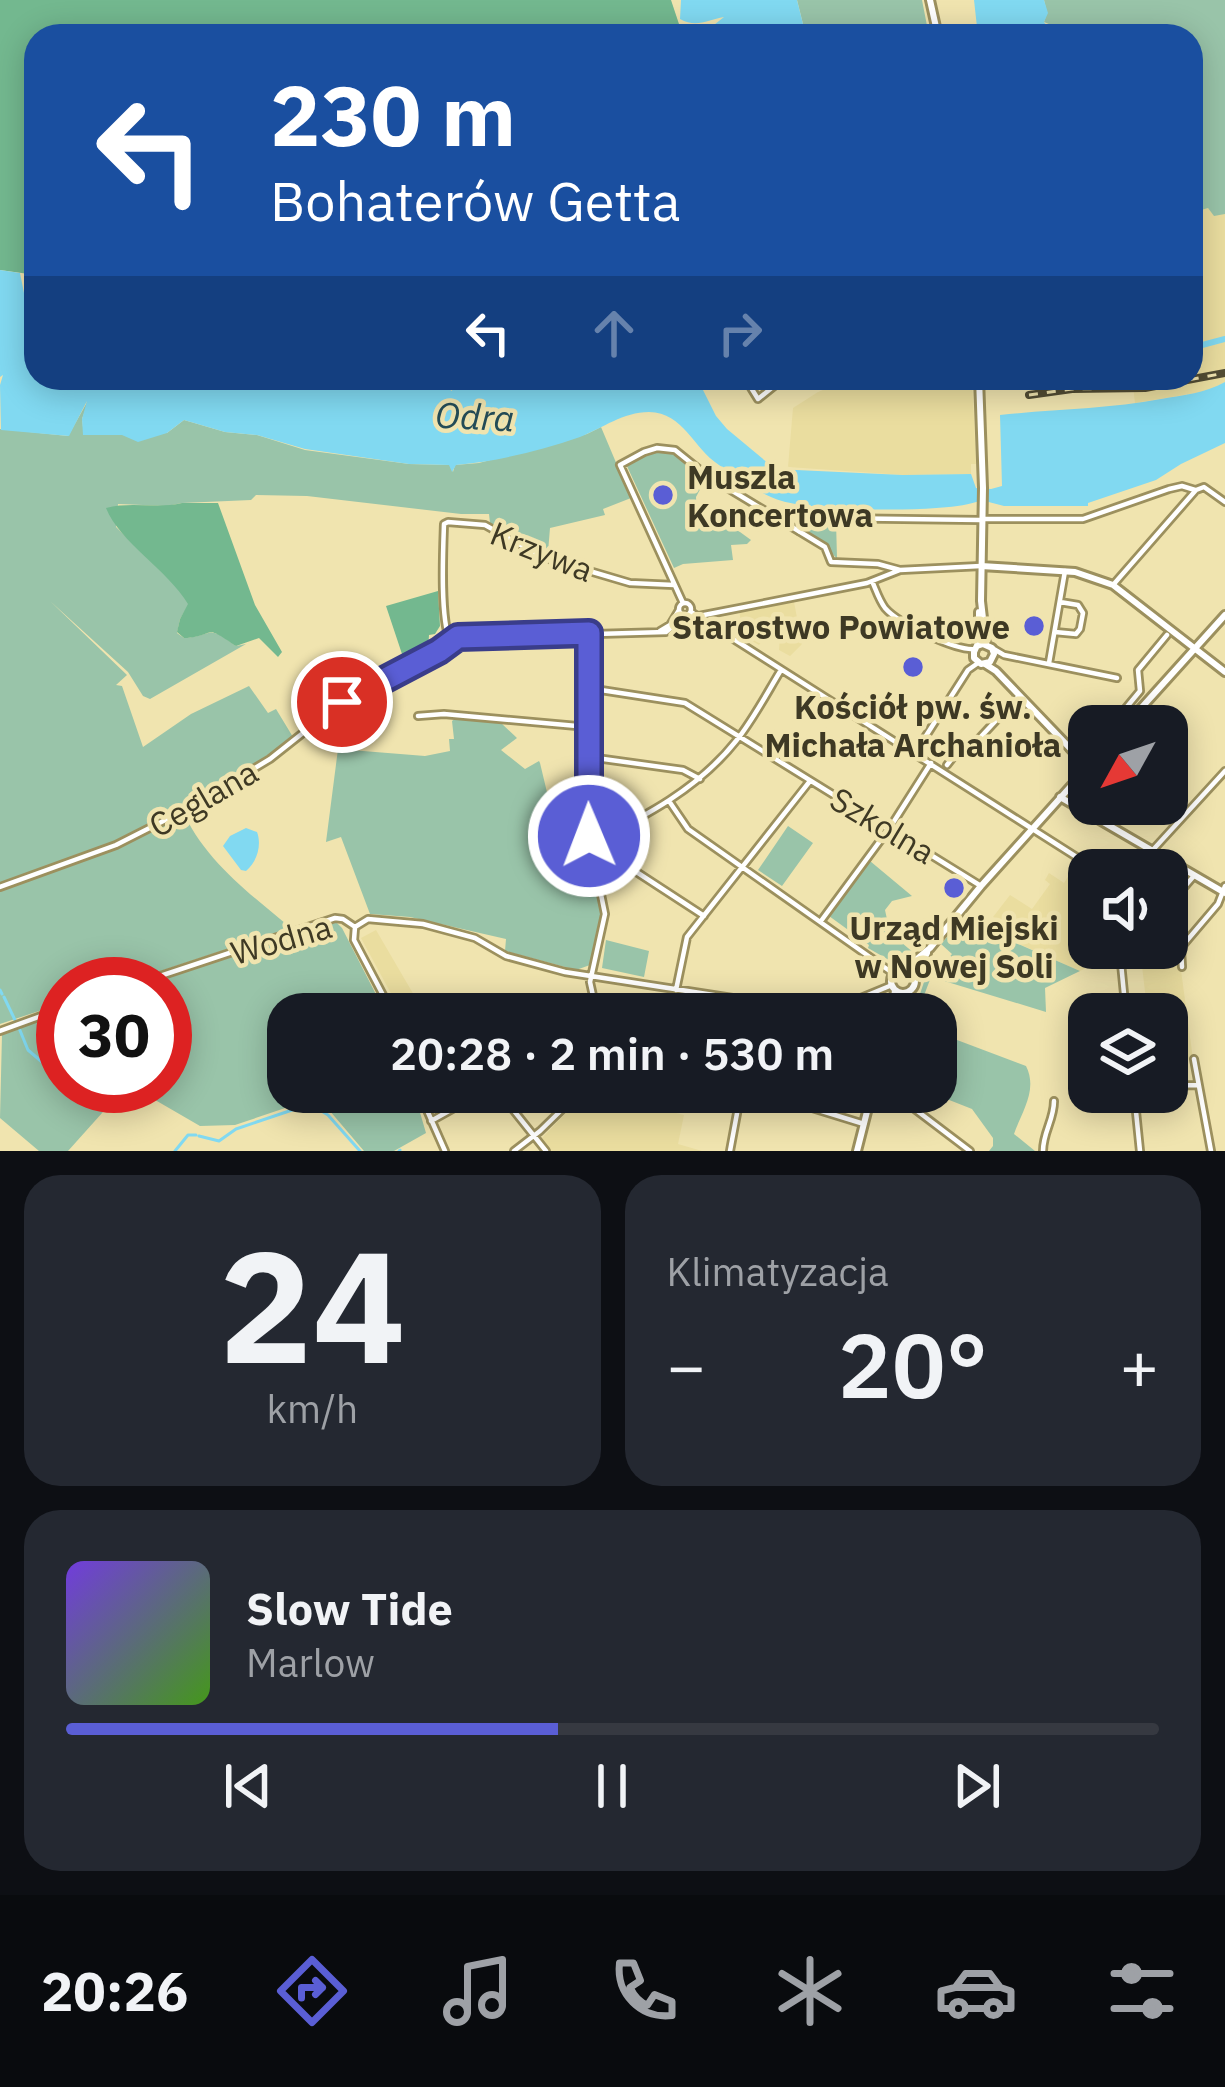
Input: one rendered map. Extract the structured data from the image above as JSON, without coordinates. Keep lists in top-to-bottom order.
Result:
{
  "streets": {
    "street": [
      "Krzywa",
      "Ceglana",
      "Szkolna",
      "Wodna"
    ]
  },
  "crossings": [
    ["Krzywa", "Ceglana"]
  ],
  "water": ["Odra"],
  "places": [
    "Muszla Koncertowa",
    "Starostwo Powiatowe",
    "Kościół pw. św. Michała Archanioła",
    "Urząd Miejski w Nowej Soli"
  ],
  "north": "bottom left",
  "page": {
    "turn": ["230 m", "Bohaterów Getta"],
    "limit": "30",
    "trip": "20:28 · 2 min · 530 m",
    "tile": [
      ["24", "km/h"],
      "Klimatyzacja"
    ],
    "heat": ["−", "20°", "+"],
    "song": ["Slow Tide", "Marlow"],
    "tabs": "20:26"
  }
}
